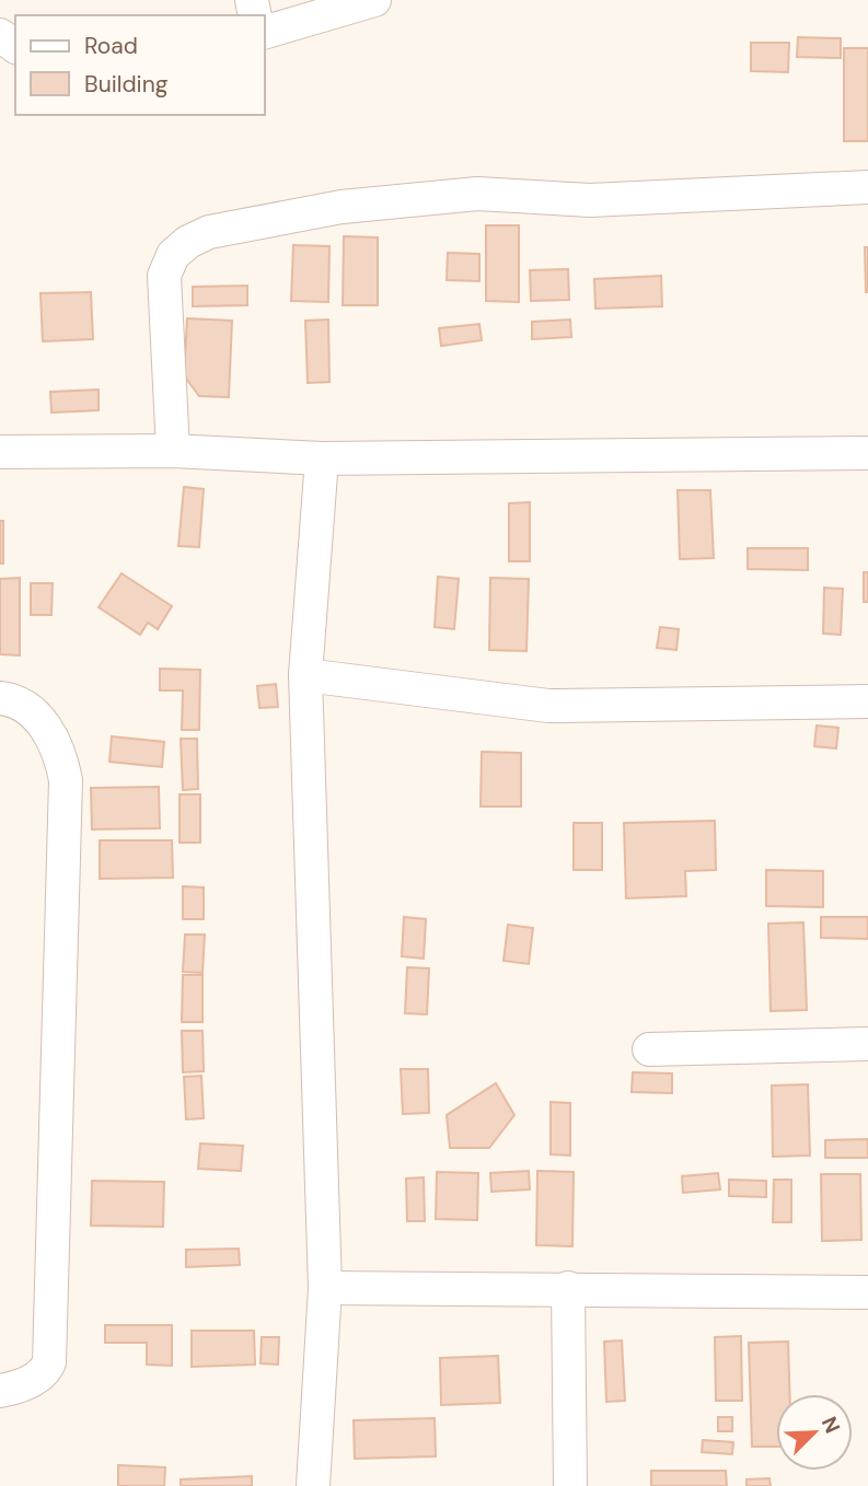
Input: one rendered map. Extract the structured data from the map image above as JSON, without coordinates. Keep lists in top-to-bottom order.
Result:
{
  "legend": ["Road", "Building"],
  "north": "top right"
}
